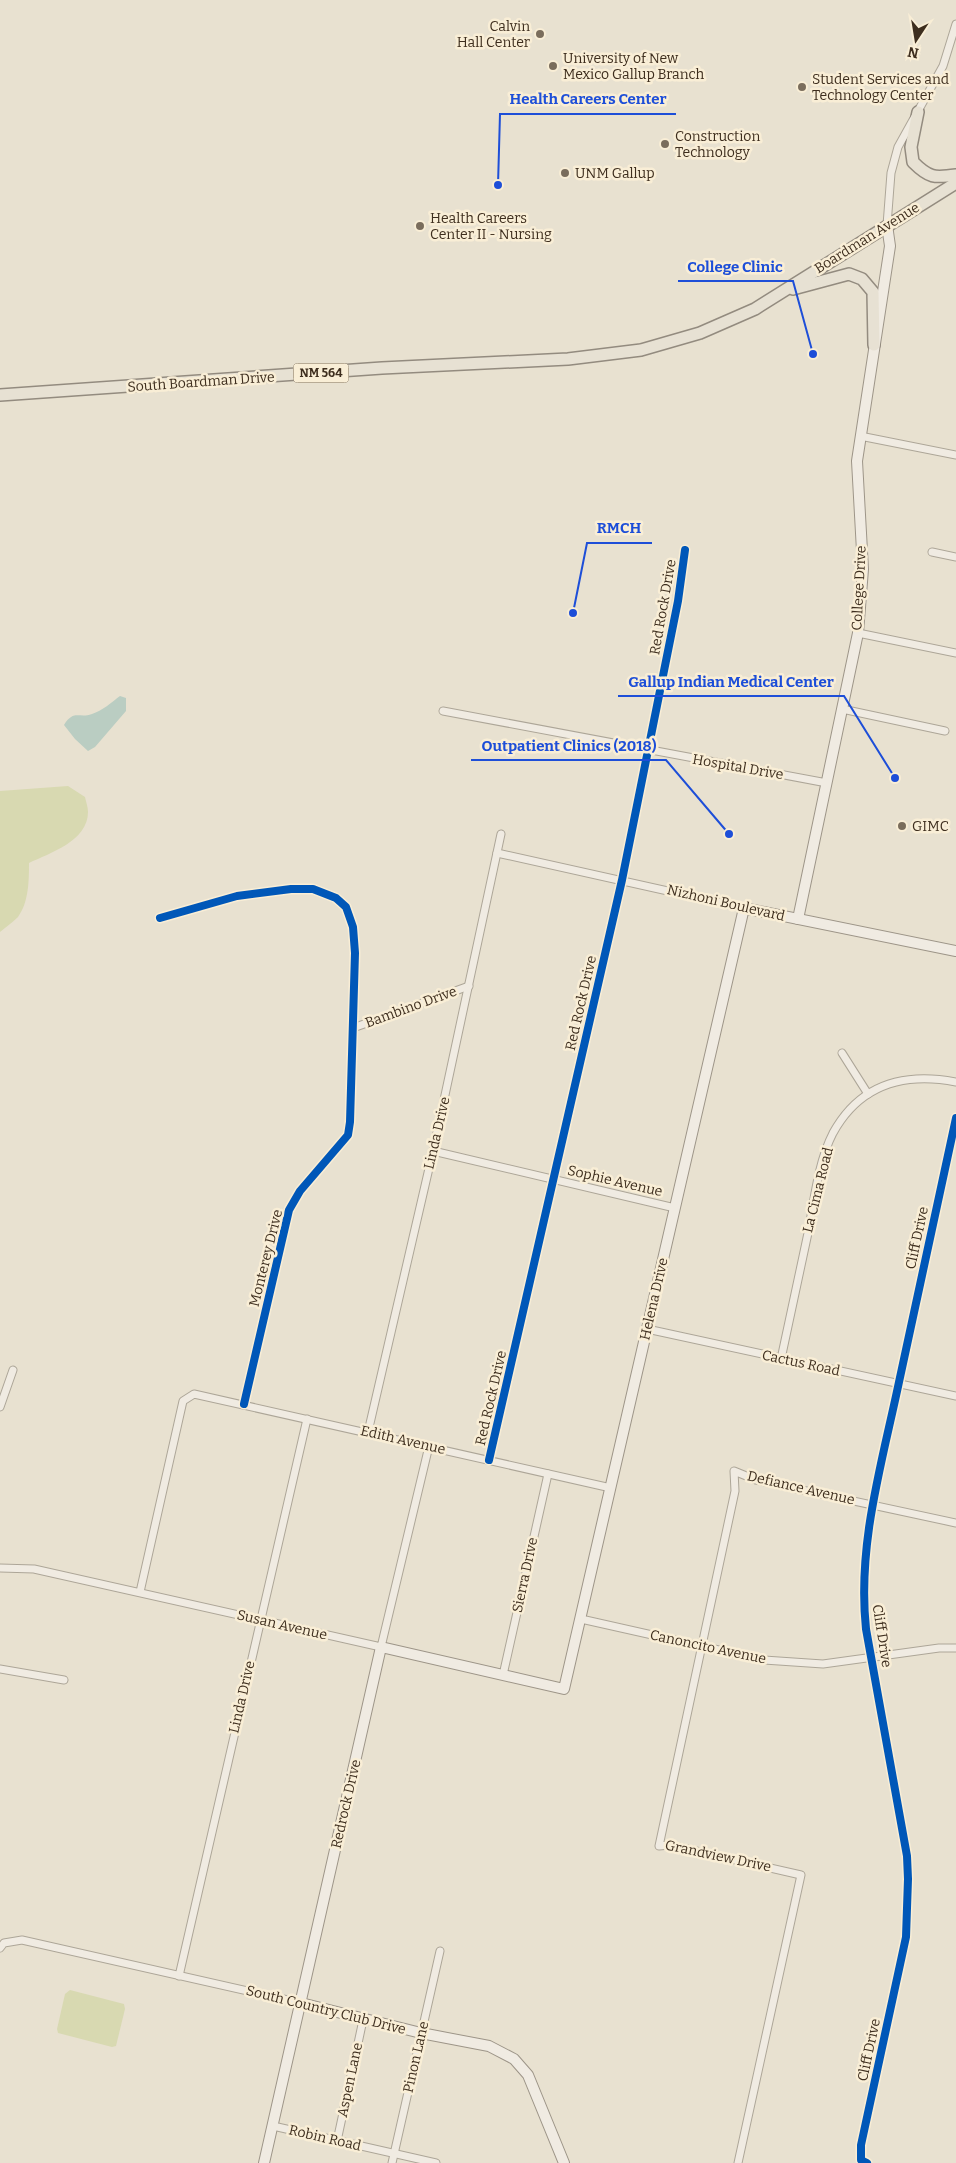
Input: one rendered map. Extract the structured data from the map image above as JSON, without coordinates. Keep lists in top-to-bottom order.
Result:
{
  "streets": {
    "main road": [
      "Boardman Avenue",
      "NM 564",
      "South Boardman Drive",
      "College Drive",
      "Nizhoni Boulevard",
      "Helena Drive",
      "Susan Avenue",
      "Redrock Drive",
      "South Country Club Drive"
    ],
    "street": [
      "Red Rock Drive",
      "Hospital Drive",
      "Bambino Drive",
      "Linda Drive",
      "Sophie Avenue",
      "La Cima Road",
      "Cliff Drive",
      "Monterey Drive",
      "Cactus Road",
      "Edith Avenue",
      "Defiance Avenue",
      "Sierra Drive",
      "Canoncito Avenue",
      "Grandview Drive",
      "Pinon Lane",
      "Aspen Lane",
      "Robin Road"
    ]
  },
  "crossings": [
    ["Boardman Avenue", "South Boardman Drive"],
    ["Boardman Avenue", "College Drive"],
    ["College Drive", "Hospital Drive"],
    ["College Drive", "Nizhoni Boulevard"],
    ["Red Rock Drive", "Hospital Drive"],
    ["Red Rock Drive", "Nizhoni Boulevard"],
    ["Red Rock Drive", "Sophie Avenue"],
    ["Red Rock Drive", "Edith Avenue"],
    ["Nizhoni Boulevard", "Linda Drive"],
    ["Nizhoni Boulevard", "Helena Drive"],
    ["Bambino Drive", "Linda Drive"],
    ["Bambino Drive", "Monterey Drive"],
    ["Linda Drive", "Sophie Avenue"],
    ["Linda Drive", "Edith Avenue"],
    ["Linda Drive", "Susan Avenue"],
    ["Linda Drive", "South Country Club Drive"],
    ["Sophie Avenue", "Helena Drive"],
    ["La Cima Road", "Cactus Road"],
    ["Cliff Drive", "Cactus Road"],
    ["Cliff Drive", "Defiance Avenue"],
    ["Cliff Drive", "Canoncito Avenue"],
    ["Monterey Drive", "Edith Avenue"],
    ["Helena Drive", "Cactus Road"],
    ["Helena Drive", "Edith Avenue"],
    ["Helena Drive", "Susan Avenue"],
    ["Helena Drive", "Canoncito Avenue"],
    ["Edith Avenue", "Sierra Drive"],
    ["Edith Avenue", "Susan Avenue"],
    ["Edith Avenue", "Redrock Drive"],
    ["Defiance Avenue", "Grandview Drive"],
    ["Sierra Drive", "Susan Avenue"],
    ["Susan Avenue", "Redrock Drive"],
    ["Canoncito Avenue", "Grandview Drive"],
    ["Redrock Drive", "South Country Club Drive"],
    ["Redrock Drive", "Robin Road"],
    ["South Country Club Drive", "Pinon Lane"],
    ["South Country Club Drive", "Aspen Lane"],
    ["Pinon Lane", "Robin Road"],
    ["Aspen Lane", "Robin Road"]
  ],
  "places": [
    "Calvin Hall Center",
    "University of New Mexico Gallup Branch",
    "Student Services and Technology Center",
    "Construction Technology",
    "UNM Gallup",
    "Health Careers Center",
    "Health Careers Center II - Nursing",
    "College Clinic",
    "RMCH",
    "Gallup Indian Medical Center",
    "GIMC",
    "Outpatient Clinics (2018)"
  ],
  "north": "bottom"
}
